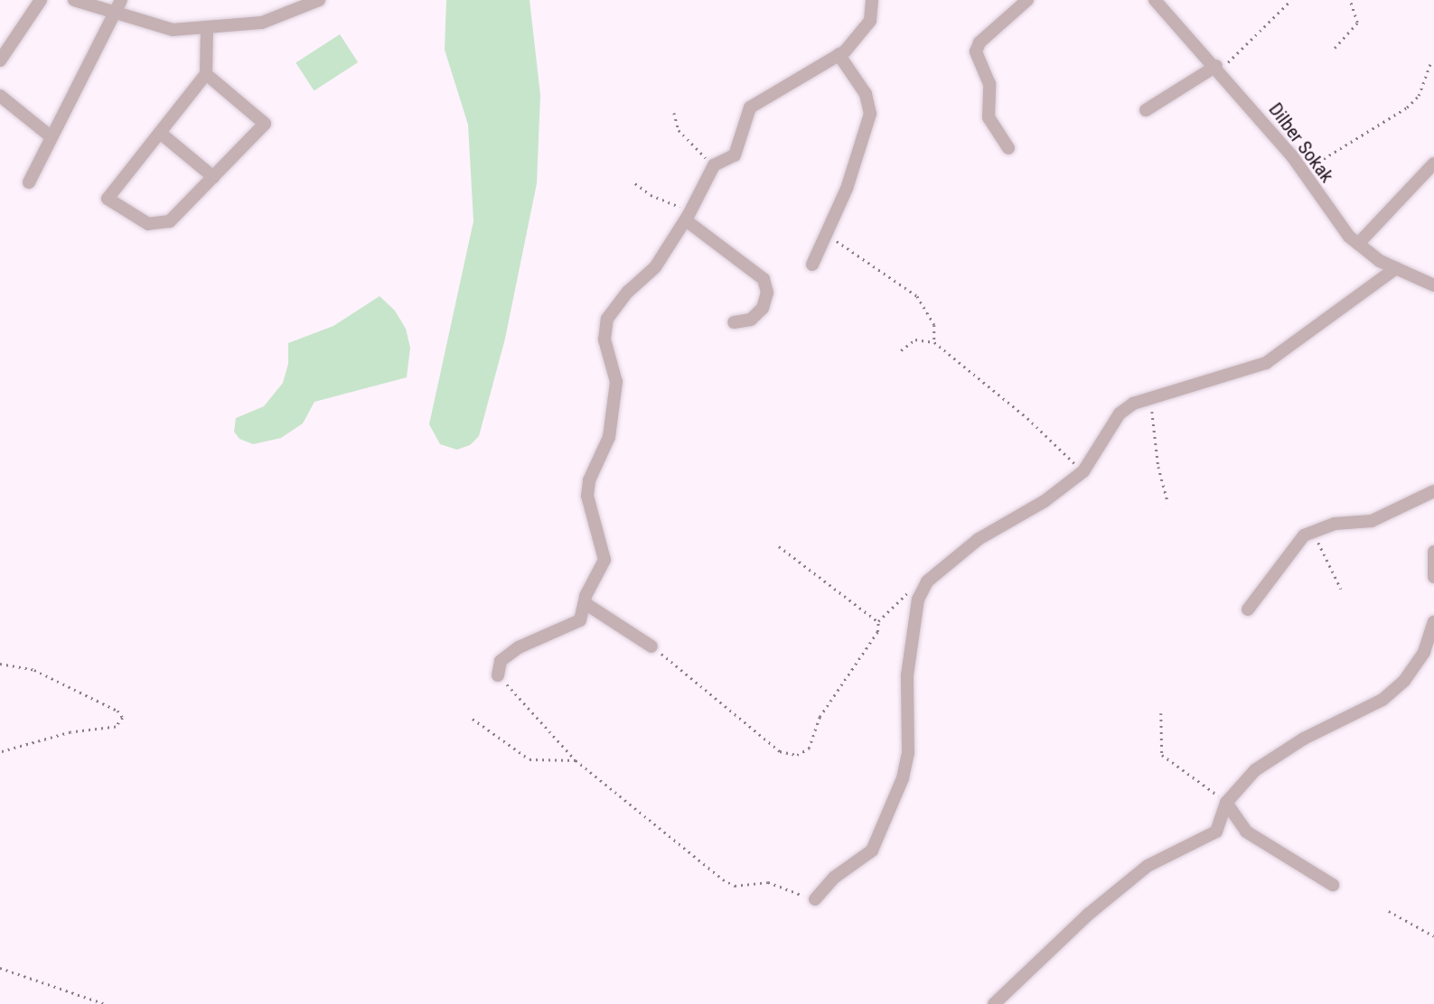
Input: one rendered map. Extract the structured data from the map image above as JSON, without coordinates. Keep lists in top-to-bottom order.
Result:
{
  "streets": {
    "street": ["Dilber Sokak"]
  }
}
